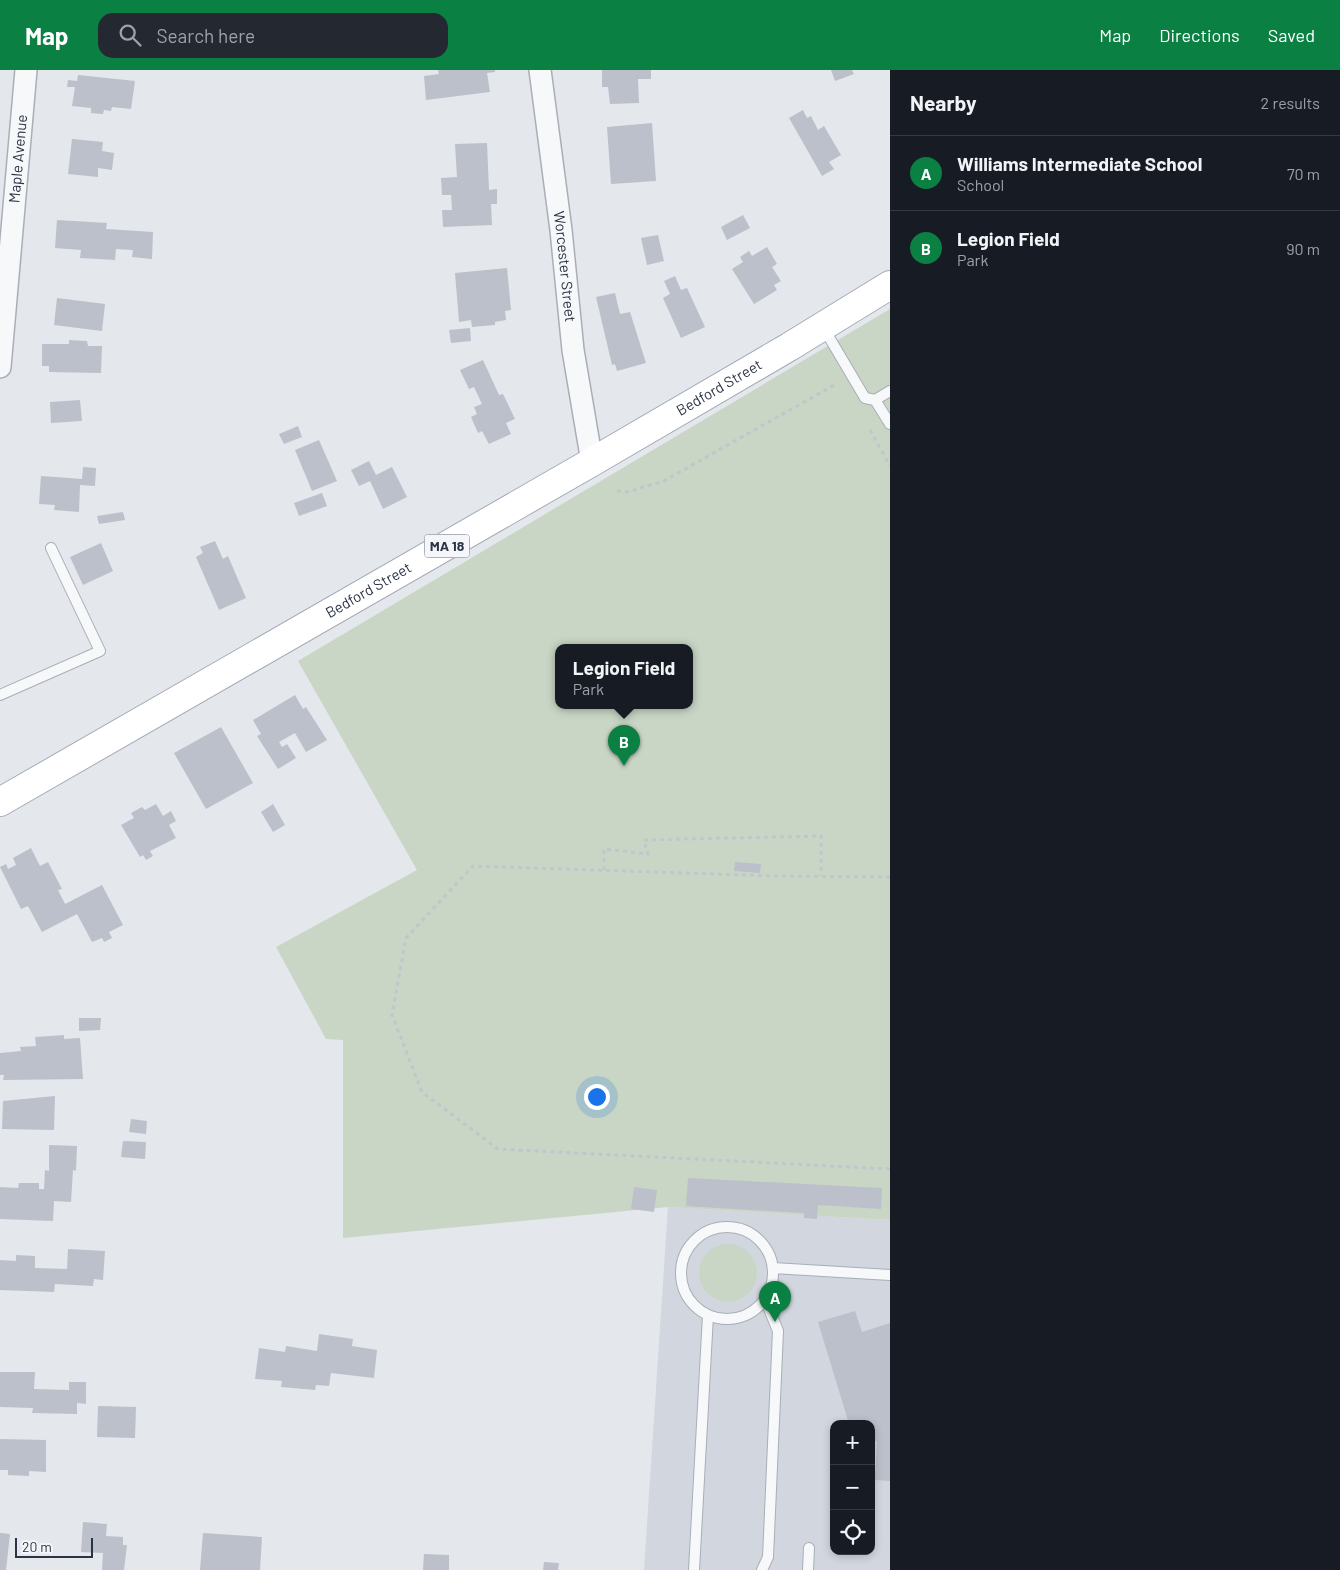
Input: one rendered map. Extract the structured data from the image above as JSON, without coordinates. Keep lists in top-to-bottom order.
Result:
{
  "streets": {
    "main road": ["Bedford Street", "MA 18"],
    "street": ["Maple Avenue", "Worcester Street"]
  },
  "crossings": [
    ["Worcester Street", "Bedford Street"]
  ],
  "scale_bar": "20 m",
  "page": {
    "header": "Map",
    "search": "Search here",
    "nav": ["Map", "Directions", "Saved"],
    "heading": ["Nearby", "2 results"],
    "list": [
      {
        "mark": "A",
        "name": "Williams Intermediate School",
        "note": "School",
        "value": "70 m"
      },
      {
        "mark": "B",
        "name": "Legion Field",
        "note": "Park",
        "value": "90 m"
      }
    ],
    "popup": ["Legion Field", "Park"],
    "pins": ["B", "A"],
    "map_buttons": ["+", "−"],
    "scale": "20 m"
  }
}
